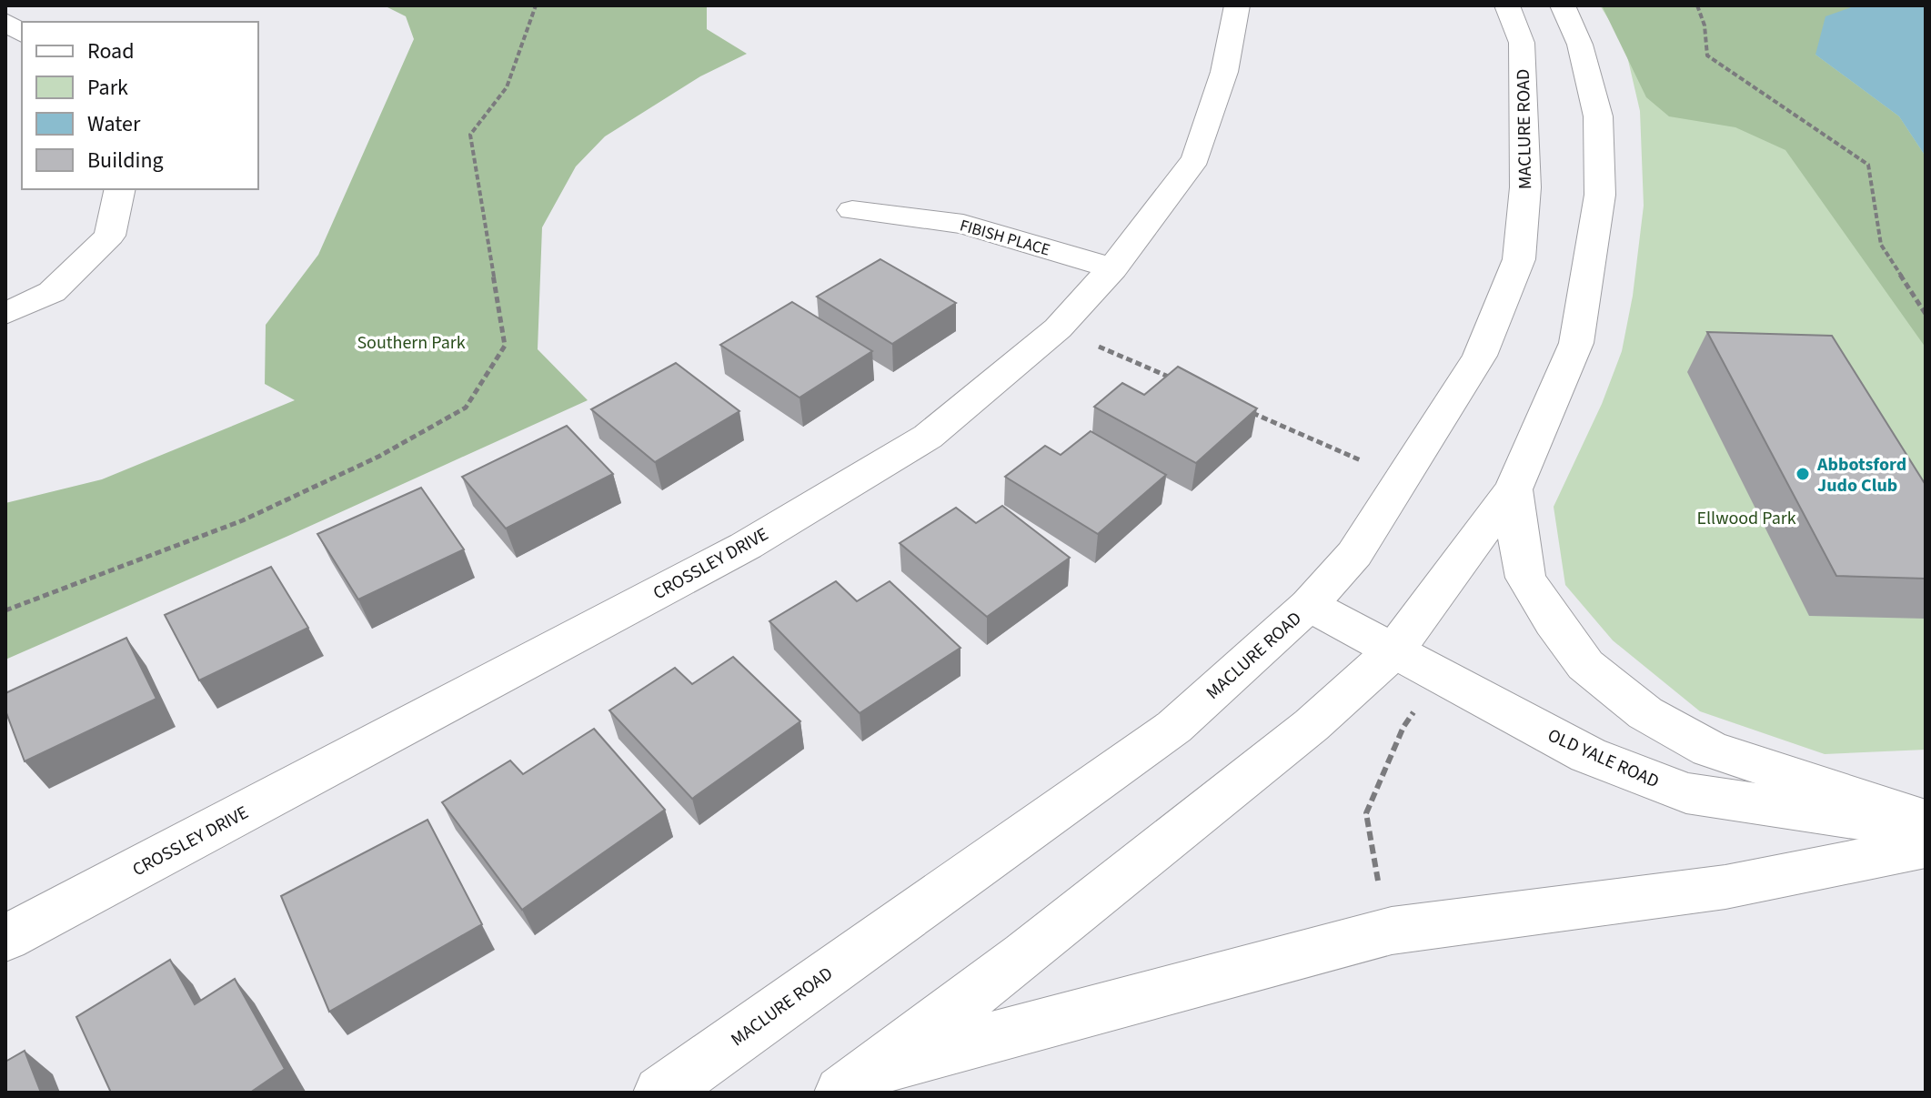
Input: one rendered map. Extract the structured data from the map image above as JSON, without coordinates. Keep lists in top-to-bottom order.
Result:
{
  "streets": {
    "main road": [
      "MACLURE ROAD",
      "FIBISH PLACE",
      "CROSSLEY DRIVE",
      "OLD YALE ROAD"
    ]
  },
  "crossings": [
    ["MACLURE ROAD", "OLD YALE ROAD"],
    ["FIBISH PLACE", "CROSSLEY DRIVE"]
  ],
  "parks": ["Southern Park", "Ellwood Park"],
  "places": ["Abbotsford Judo Club"],
  "legend": [
    "Road",
    "Park",
    "Water",
    "Building"
  ]
}
